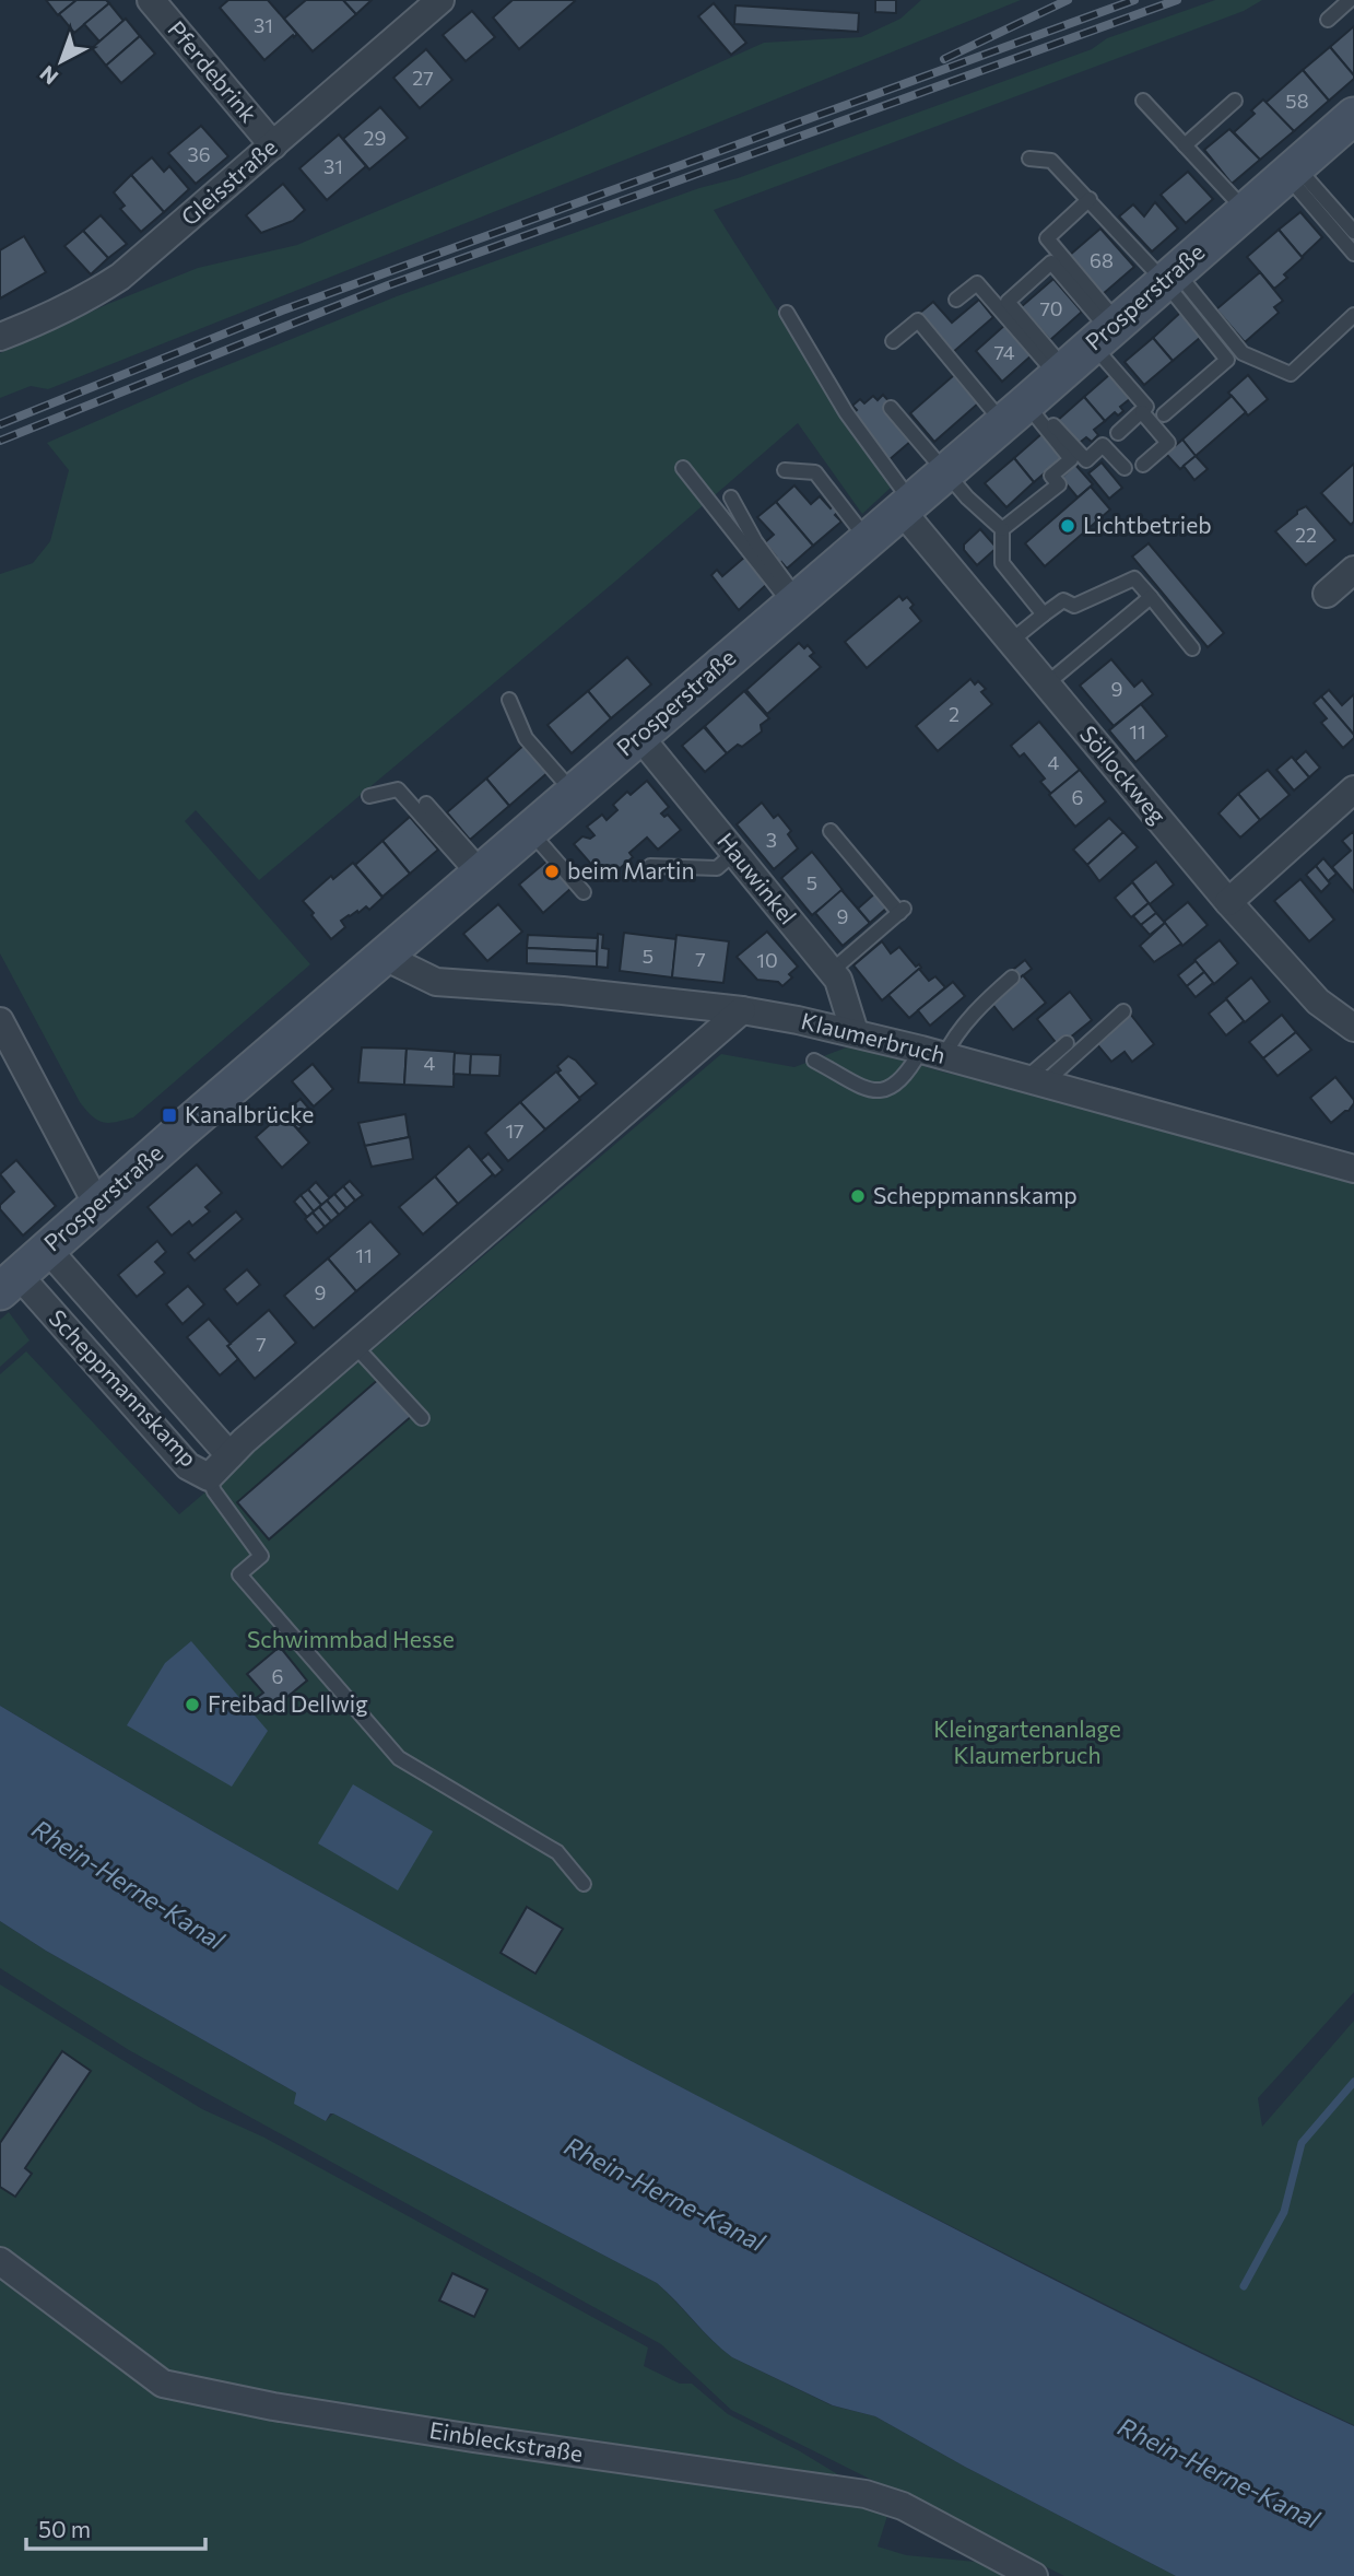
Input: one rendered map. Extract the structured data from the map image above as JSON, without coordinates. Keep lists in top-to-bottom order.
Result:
{
  "streets": {
    "main road": ["Prosperstraße"],
    "street": [
      "Pferdebrink",
      "Gleisstraße",
      "Söllockweg",
      "Hauwinkel",
      "Klaumerbruch",
      "Scheppmannskamp",
      "Einbleckstraße"
    ]
  },
  "crossings": [
    ["Pferdebrink", "Gleisstraße"],
    ["Prosperstraße", "Söllockweg"],
    ["Prosperstraße", "Hauwinkel"],
    ["Prosperstraße", "Klaumerbruch"],
    ["Prosperstraße", "Scheppmannskamp"],
    ["Hauwinkel", "Klaumerbruch"],
    ["Klaumerbruch", "Scheppmannskamp"]
  ],
  "water": ["Rhein-Herne-Kanal"],
  "parks": ["Schwimmbad Hesse", "Kleingartenanlage Klaumerbruch"],
  "places": {
    "other": [
      "Lichtbetrieb",
      "beim Martin",
      "Scheppmannskamp",
      "Freibad Dellwig"
    ],
    "transit": ["Kanalbrücke"]
  },
  "house_numbers": [
    "31",
    "27",
    "58",
    "29",
    "36",
    "31",
    "68",
    "70",
    "74",
    "22",
    "9",
    "2",
    "11",
    "4",
    "6",
    "3",
    "5",
    "9",
    "5",
    "7",
    "10",
    "4",
    "17",
    "11",
    "9",
    "7",
    "6"
  ],
  "scale_bar": "50 m",
  "north": "bottom left"
}
